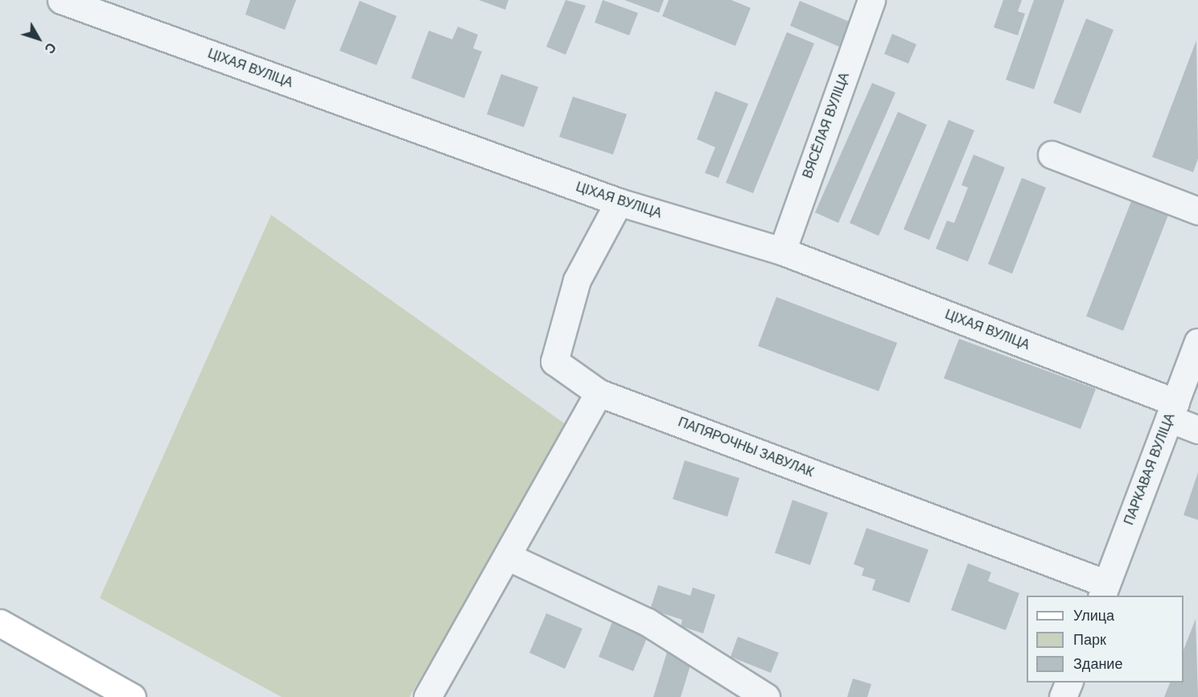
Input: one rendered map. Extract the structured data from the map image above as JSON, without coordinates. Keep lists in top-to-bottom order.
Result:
{
  "streets": {
    "street": [
      "ЦІХАЯ ВУЛІЦА",
      "ВЯСЁЛАЯ ВУЛІЦА",
      "ПАПЯРОЧНЫ ЗАВУЛАК",
      "ПАРКАВАЯ ВУЛІЦА"
    ]
  },
  "crossings": [
    ["ЦІХАЯ ВУЛІЦА", "ВЯСЁЛАЯ ВУЛІЦА"],
    ["ЦІХАЯ ВУЛІЦА", "ПАПЯРОЧНЫ ЗАВУЛАК"],
    ["ЦІХАЯ ВУЛІЦА", "ПАРКАВАЯ ВУЛІЦА"],
    ["ПАПЯРОЧНЫ ЗАВУЛАК", "ПАРКАВАЯ ВУЛІЦА"]
  ],
  "legend": ["Улица", "Парк", "Здание"],
  "north": "bottom right"
}
